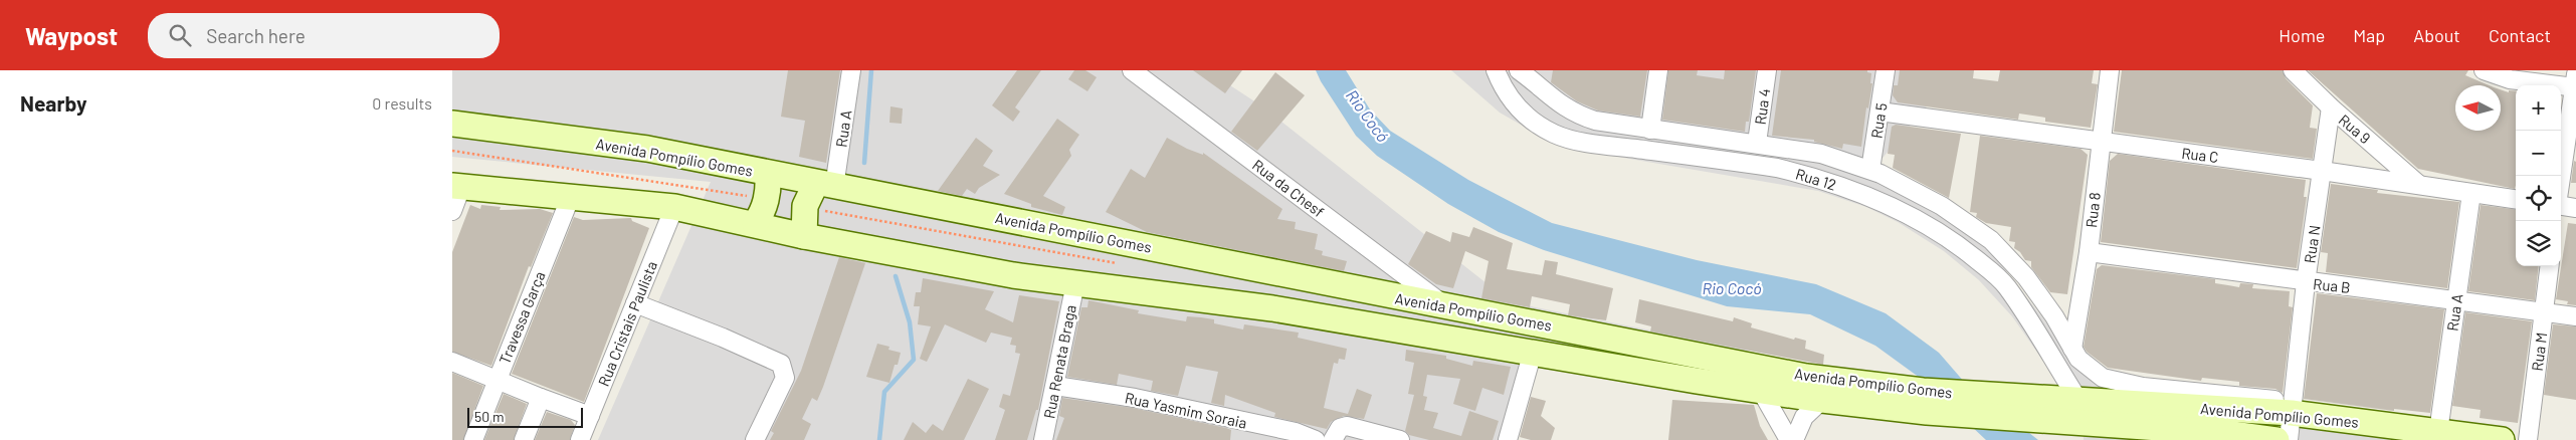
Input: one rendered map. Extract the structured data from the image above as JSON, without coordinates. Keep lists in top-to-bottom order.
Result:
{
  "streets": {
    "main road": ["Avenida Pompílio Gomes"],
    "street": [
      "Rua 4",
      "Rua 5",
      "Rua A",
      "Rua 9",
      "Rua C",
      "Rua 12",
      "Rua da Chesf",
      "Rua 8",
      "Rua N",
      "Rua B",
      "Travessa Garça",
      "Rua Cristais Paulista",
      "Rua M",
      "Rua Renata Braga",
      "Rua Yasmim Soraia"
    ]
  },
  "crossings": [
    ["Rua 4", "Rua 12"],
    ["Rua 5", "Rua C"],
    ["Rua 5", "Rua 12"],
    ["Rua A", "Rua C"],
    ["Rua A", "Avenida Pompílio Gomes"],
    ["Rua A", "Rua B"],
    ["Rua 9", "Rua C"],
    ["Rua 9", "Rua N"],
    ["Rua C", "Rua 8"],
    ["Rua C", "Rua N"],
    ["Avenida Pompílio Gomes", "Rua 12"],
    ["Avenida Pompílio Gomes", "Rua da Chesf"],
    ["Avenida Pompílio Gomes", "Rua N"],
    ["Avenida Pompílio Gomes", "Travessa Garça"],
    ["Avenida Pompílio Gomes", "Rua Cristais Paulista"],
    ["Avenida Pompílio Gomes", "Rua Renata Braga"],
    ["Rua 12", "Rua 8"],
    ["Rua 8", "Rua B"],
    ["Rua N", "Rua B"],
    ["Rua B", "Rua M"],
    ["Rua Renata Braga", "Rua Yasmim Soraia"]
  ],
  "water": ["Rio Cocó"],
  "scale_bar": "50 m",
  "north": "left",
  "page": {
    "header": "Waypost",
    "search": "Search here",
    "nav": [
      "Home",
      "Map",
      "About",
      "Contact"
    ],
    "heading": ["Nearby", "0 results"],
    "map_buttons": ["+", "−"],
    "scale": "50 m"
  }
}
